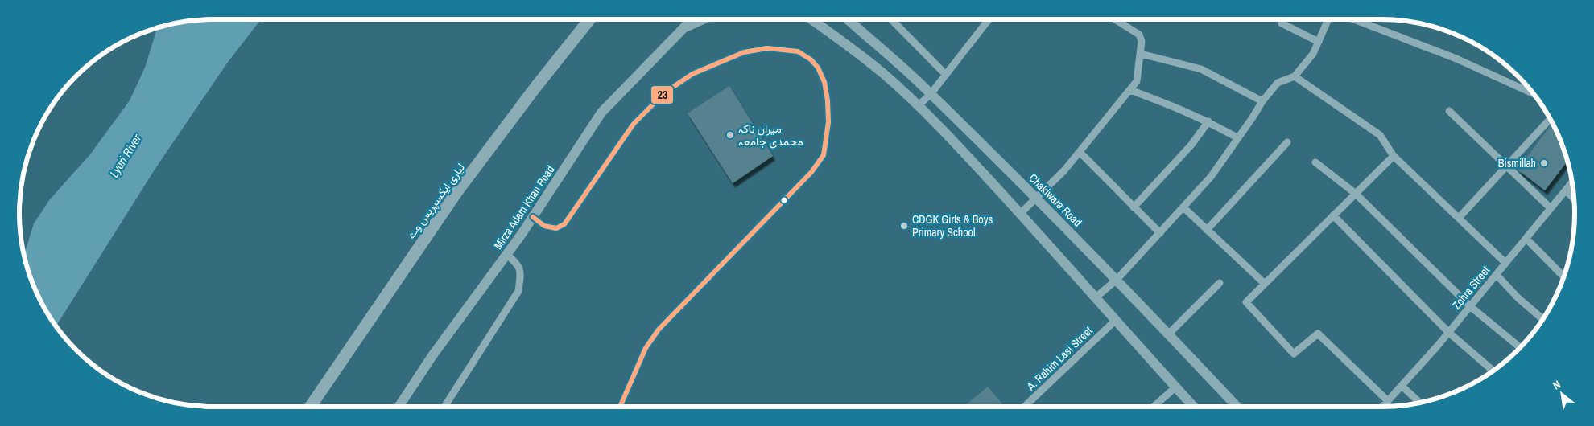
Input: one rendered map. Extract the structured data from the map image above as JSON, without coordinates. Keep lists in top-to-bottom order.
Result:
{
  "streets": {
    "highway": ["لیاری ایکسپریس وے"],
    "main road": ["Chakiwara Road", "Mirza Adam Khan Road"],
    "street": ["Zohra Street", "A. Rahim Lasi Street"]
  },
  "water": ["Lyari River"],
  "places": ["میران ناکہ محمدی جامعہ", "Bismillah", "CDGK Girls & Boys Primary School"],
  "lines": ["transit line 23"],
  "north": "top left"
}
